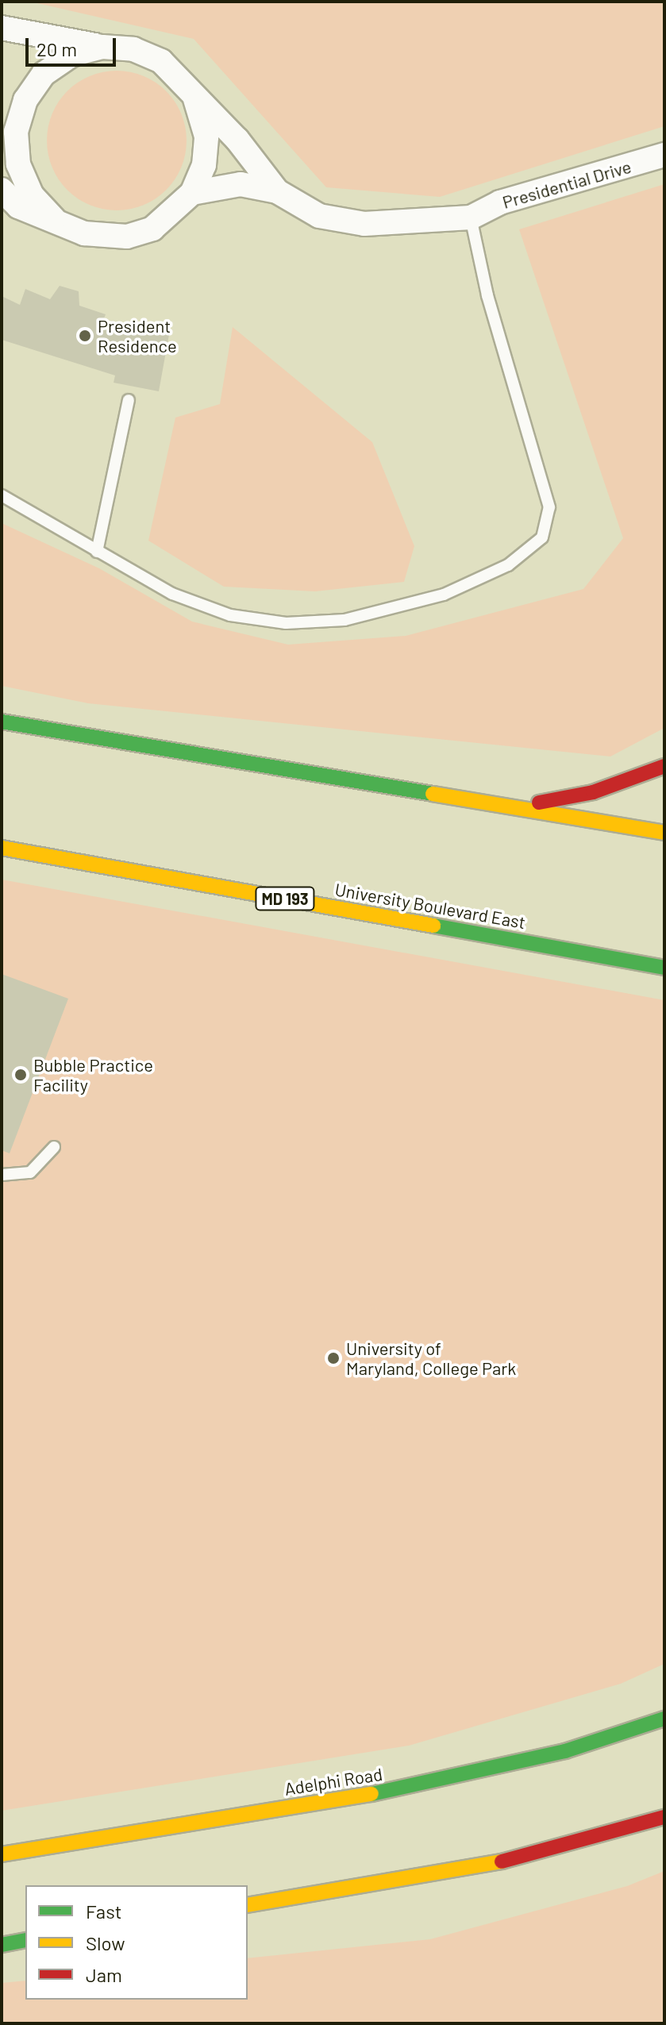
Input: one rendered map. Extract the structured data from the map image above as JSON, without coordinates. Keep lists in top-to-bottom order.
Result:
{
  "streets": {
    "main road": ["MD 193", "University Boulevard East", "Adelphi Road"],
    "street": ["Presidential Drive"]
  },
  "places": ["President Residence", "Bubble Practice Facility", "University of Maryland, College Park"],
  "legend": ["Fast", "Slow", "Jam"],
  "scale_bar": "20 m"
}
